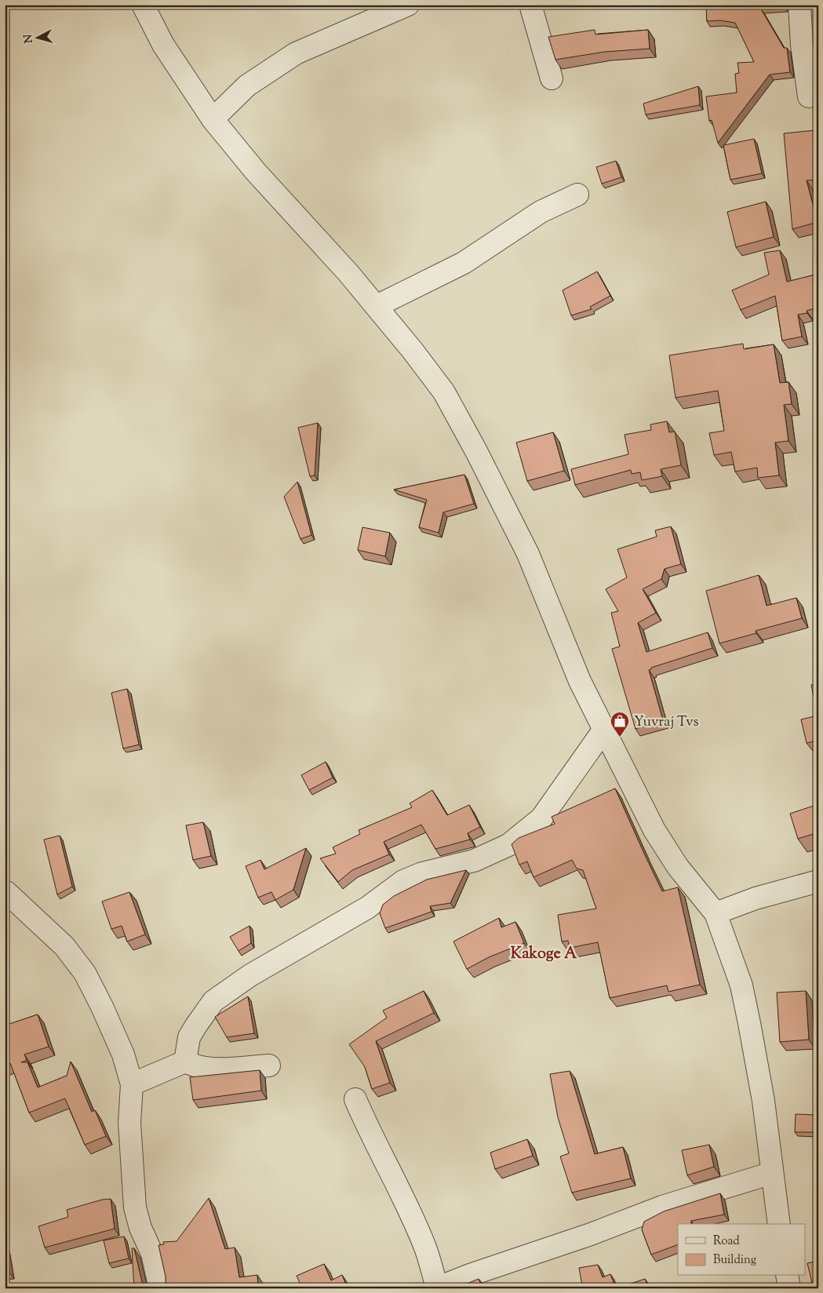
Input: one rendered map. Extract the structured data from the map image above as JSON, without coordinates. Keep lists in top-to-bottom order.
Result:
{
  "districts": ["Kakoge A"],
  "places": {
    "shop": ["Yuvraj Tvs"]
  },
  "legend": ["Road", "Building"],
  "north": "left"
}
